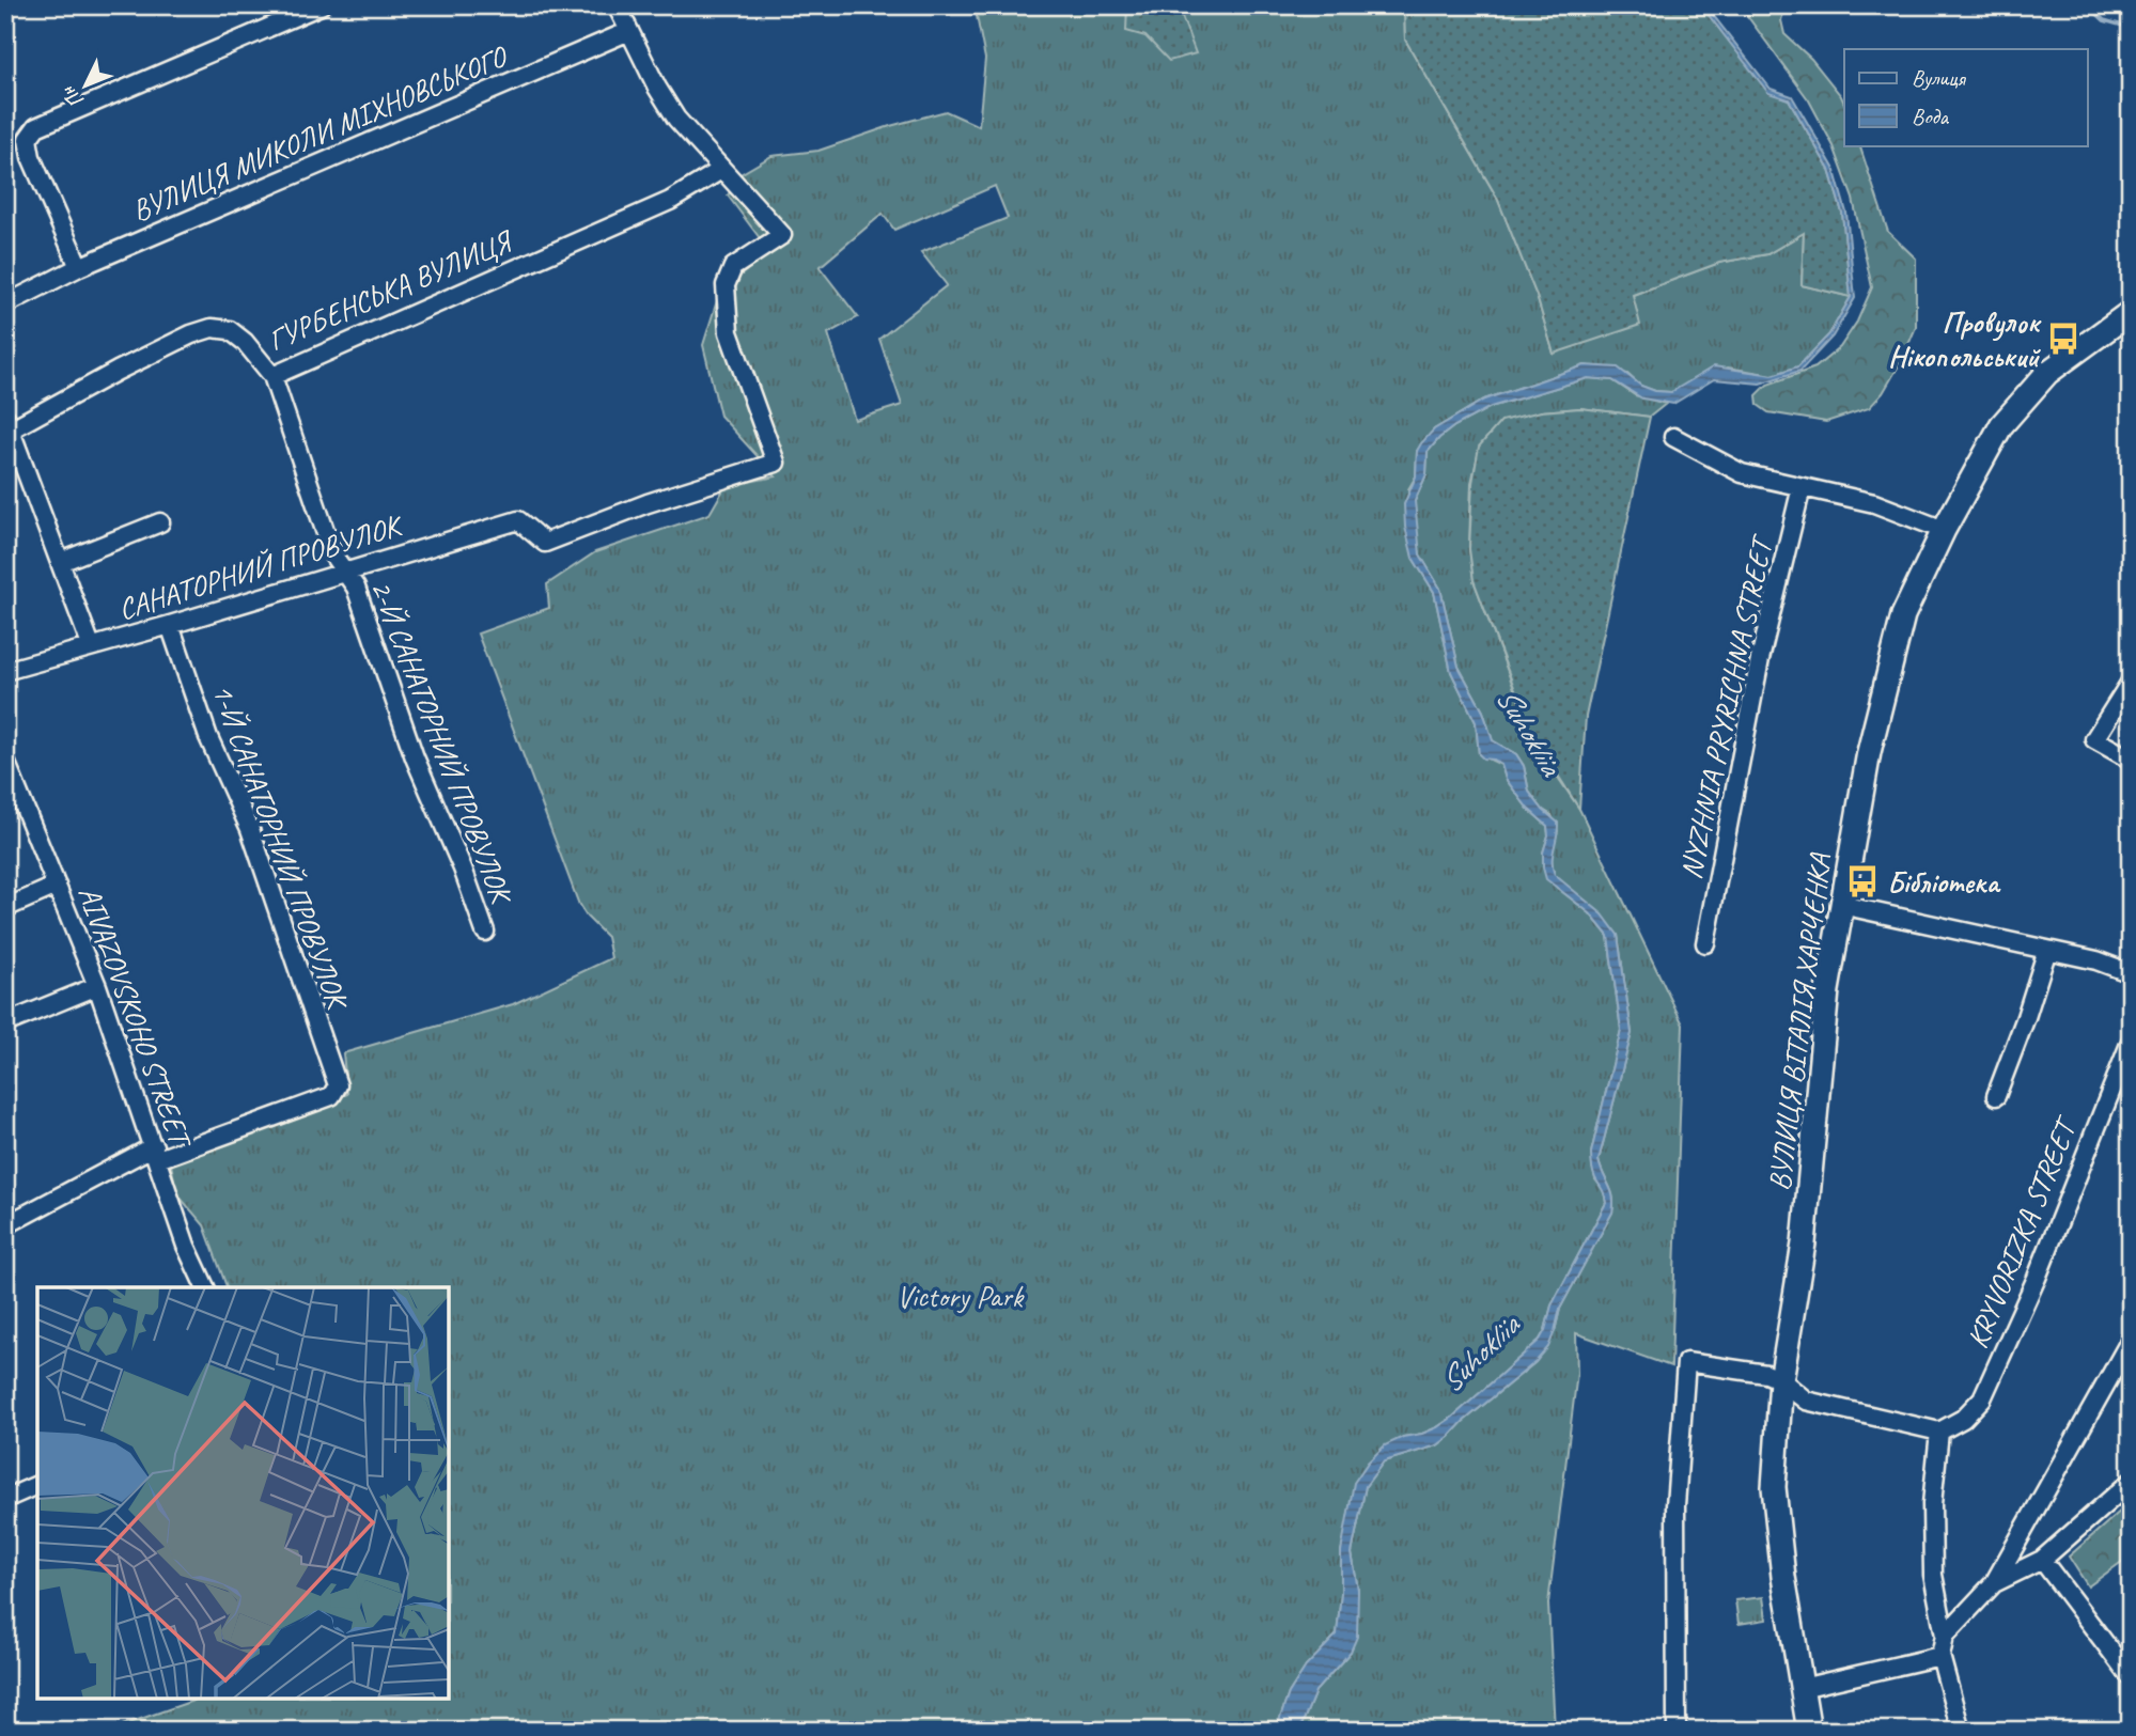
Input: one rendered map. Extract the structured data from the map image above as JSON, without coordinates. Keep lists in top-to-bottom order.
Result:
{
  "streets": {
    "street": [
      "ВУЛИЦЯ МИКОЛИ МІХНОВСЬКОГО",
      "ГУРБЕНСЬКА ВУЛИЦЯ",
      "САНАТОРНИЙ ПРОВУЛОК",
      "NYZHNIA PRYRICHNA STREET",
      "2-Й САНАТОРНИЙ ПРОВУЛОК",
      "1-Й САНАТОРНИЙ ПРОВУЛОК",
      "AIVAZOVSKOHO STREET",
      "ВУЛИЦЯ ВІТАЛІЯ ХАРЧЕНКА",
      "KRYVORIZKA STREET"
    ]
  },
  "crossings": [
    ["ГУРБЕНСЬКА ВУЛИЦЯ", "САНАТОРНИЙ ПРОВУЛОК"],
    ["ГУРБЕНСЬКА ВУЛИЦЯ", "2-Й САНАТОРНИЙ ПРОВУЛОК"],
    ["САНАТОРНИЙ ПРОВУЛОК", "2-Й САНАТОРНИЙ ПРОВУЛОК"],
    ["САНАТОРНИЙ ПРОВУЛОК", "1-Й САНАТОРНИЙ ПРОВУЛОК"],
    ["1-Й САНАТОРНИЙ ПРОВУЛОК", "AIVAZOVSKOHO STREET"]
  ],
  "water": ["Suhokliia"],
  "parks": ["Victory Park"],
  "places": {
    "bus stop": ["Провулок Нікопольський", "Бібліотека"]
  },
  "legend": ["Вулиця", "Вода"],
  "north": "bottom left"
}
